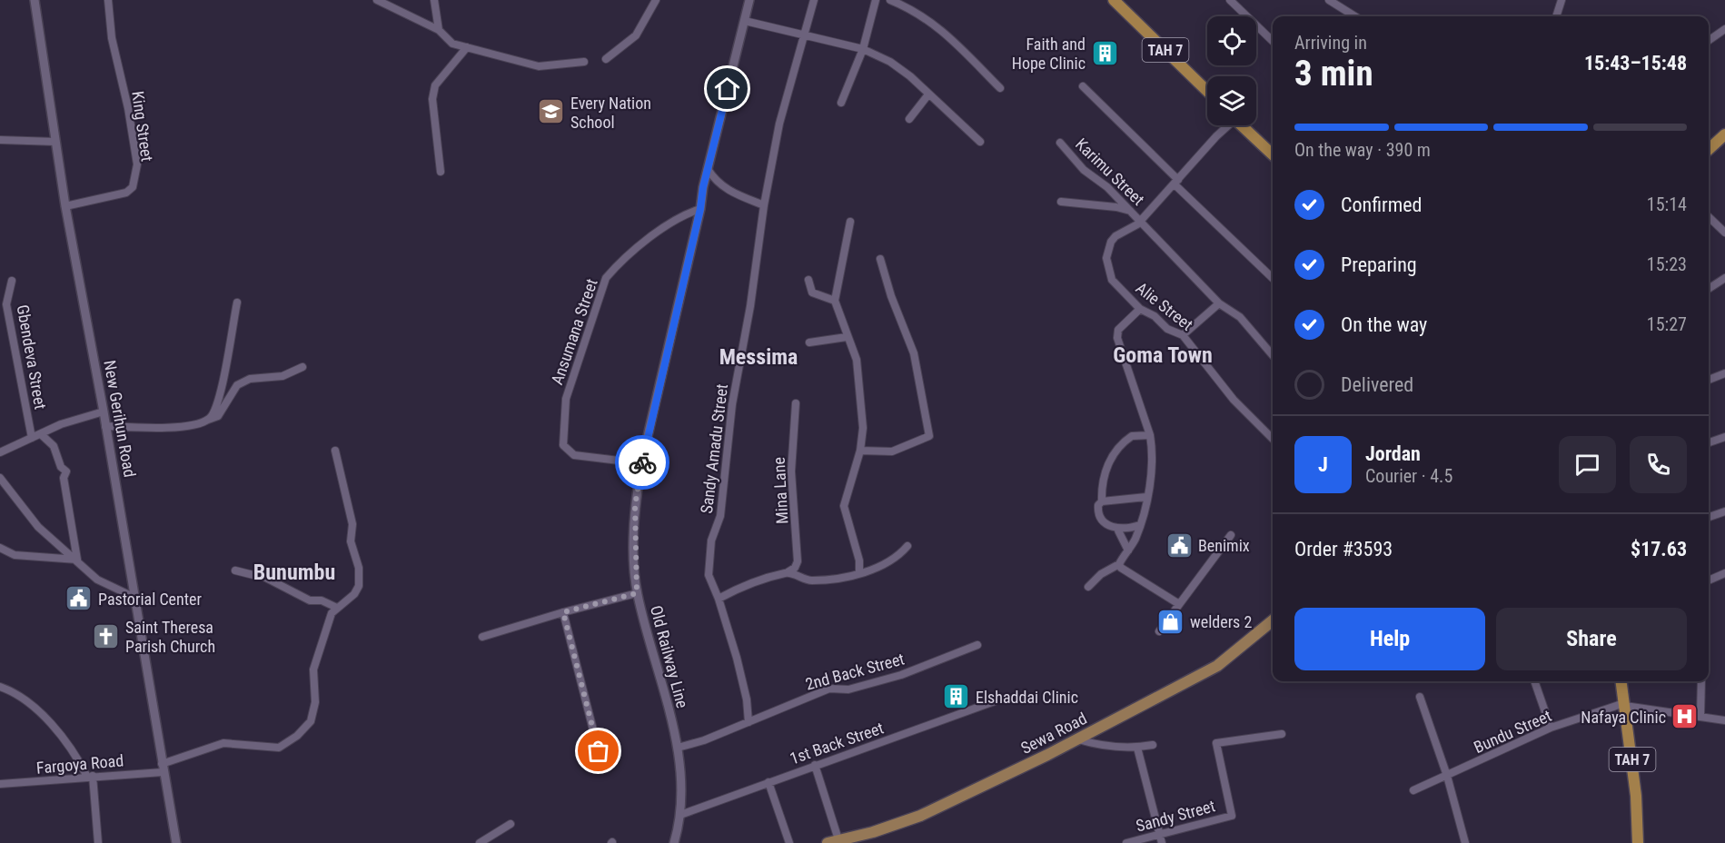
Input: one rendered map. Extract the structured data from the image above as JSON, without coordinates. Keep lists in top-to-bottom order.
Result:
{
  "streets": {
    "highway": ["TAH 7"],
    "main road": ["Sewa Road"],
    "street": [
      "King Street",
      "Karimu Street",
      "Alie Street",
      "Ansumana Street",
      "Gbendeva Street",
      "New Gerihun Road",
      "Sandy Amadu Street",
      "Mina Lane",
      "Old Railway Line",
      "2nd Back Street",
      "Bundu Street",
      "1st Back Street",
      "Fargoya Road",
      "Sandy Street"
    ]
  },
  "crossings": [
    ["TAH 7", "Bundu Street"],
    ["King Street", "New Gerihun Road"],
    ["Karimu Street", "Alie Street"],
    ["Ansumana Street", "Old Railway Line"],
    ["Gbendeva Street", "New Gerihun Road"],
    ["New Gerihun Road", "Fargoya Road"],
    ["Sandy Amadu Street", "2nd Back Street"],
    ["Old Railway Line", "2nd Back Street"],
    ["Old Railway Line", "1st Back Street"]
  ],
  "districts": ["Goma Town", "Messima", "Bunumbu"],
  "places": {
    "building": ["Faith and Hope Clinic", "Elshaddai Clinic"],
    "school or university": ["Every Nation School"],
    "public building": ["Benimix", "Pastorial Center"],
    "shop": ["welders 2"],
    "church": ["Saint Theresa Parish Church"],
    "hospital": ["Nafaya Clinic"]
  },
  "page": {
    "heading": ["3 min", "Arriving in", "15:43–15:48"],
    "panel": [
      "Jordan",
      "Courier · 4.5",
      "Order #3593",
      "$17.63"
    ],
    "bar": "On the way · 390 m",
    "list": [
      ["Confirmed", "15:14"],
      ["Preparing", "15:23"],
      ["On the way", "15:27"],
      "Delivered"
    ],
    "round": "J",
    "buttons": ["Help", "Share"]
  }
}
